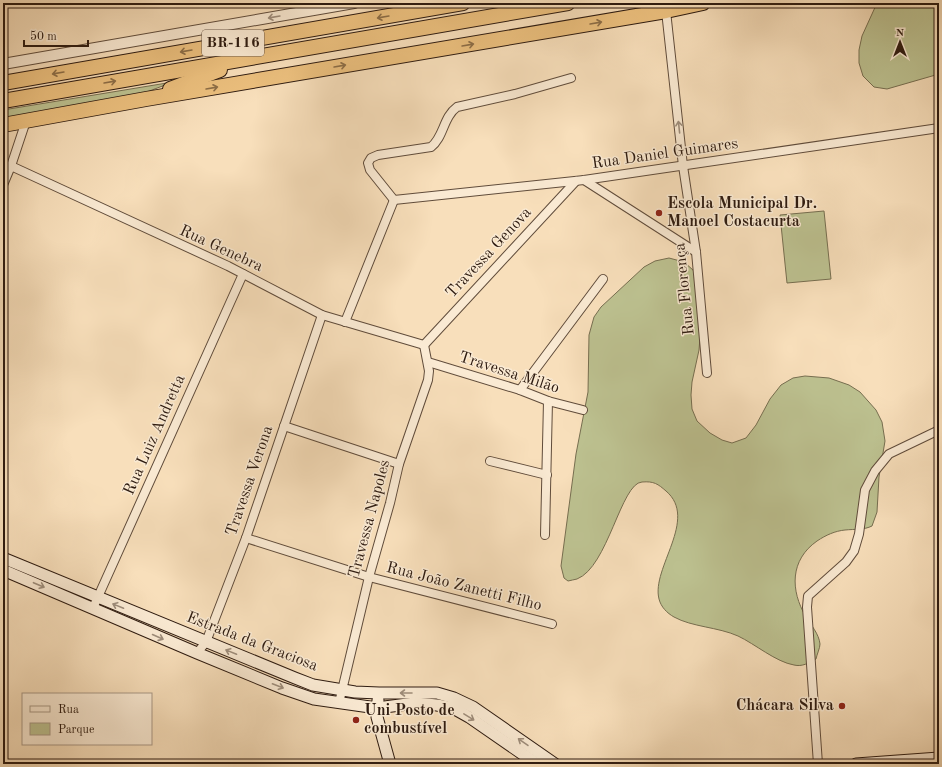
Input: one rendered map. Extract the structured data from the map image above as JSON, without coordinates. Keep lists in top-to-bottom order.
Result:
{
  "streets": {
    "highway": ["BR-116"],
    "main road": ["Estrada da Graciosa"],
    "street": [
      "Rua Daniel Guimares",
      "Rua Genebra",
      "Travessa Genova",
      "Rua Florença",
      "Travessa Milão",
      "Rua Luiz Andretta",
      "Travessa Verona",
      "Travessa Napoles",
      "Rua João Zanetti Filho"
    ]
  },
  "crossings": [
    ["Rua Daniel Guimares", "Travessa Genova"],
    ["Rua Daniel Guimares", "Rua Florença"],
    ["Rua Genebra", "Travessa Genova"],
    ["Rua Genebra", "Rua Luiz Andretta"],
    ["Rua Genebra", "Travessa Verona"],
    ["Rua Genebra", "Travessa Napoles"],
    ["Travessa Genova", "Travessa Napoles"],
    ["Travessa Milão", "Travessa Napoles"],
    ["Rua Luiz Andretta", "Estrada da Graciosa"],
    ["Travessa Verona", "Rua João Zanetti Filho"],
    ["Travessa Verona", "Estrada da Graciosa"],
    ["Travessa Napoles", "Rua João Zanetti Filho"],
    ["Travessa Napoles", "Estrada da Graciosa"]
  ],
  "one_way": ["Rua Florença"],
  "places": ["Escola Municipal Dr. Manoel Costacurta", "Chácara Silva", "Uni Posto de combustível"],
  "legend": ["Rua", "Parque"],
  "scale_bar": "50 m",
  "north": "top"
}
